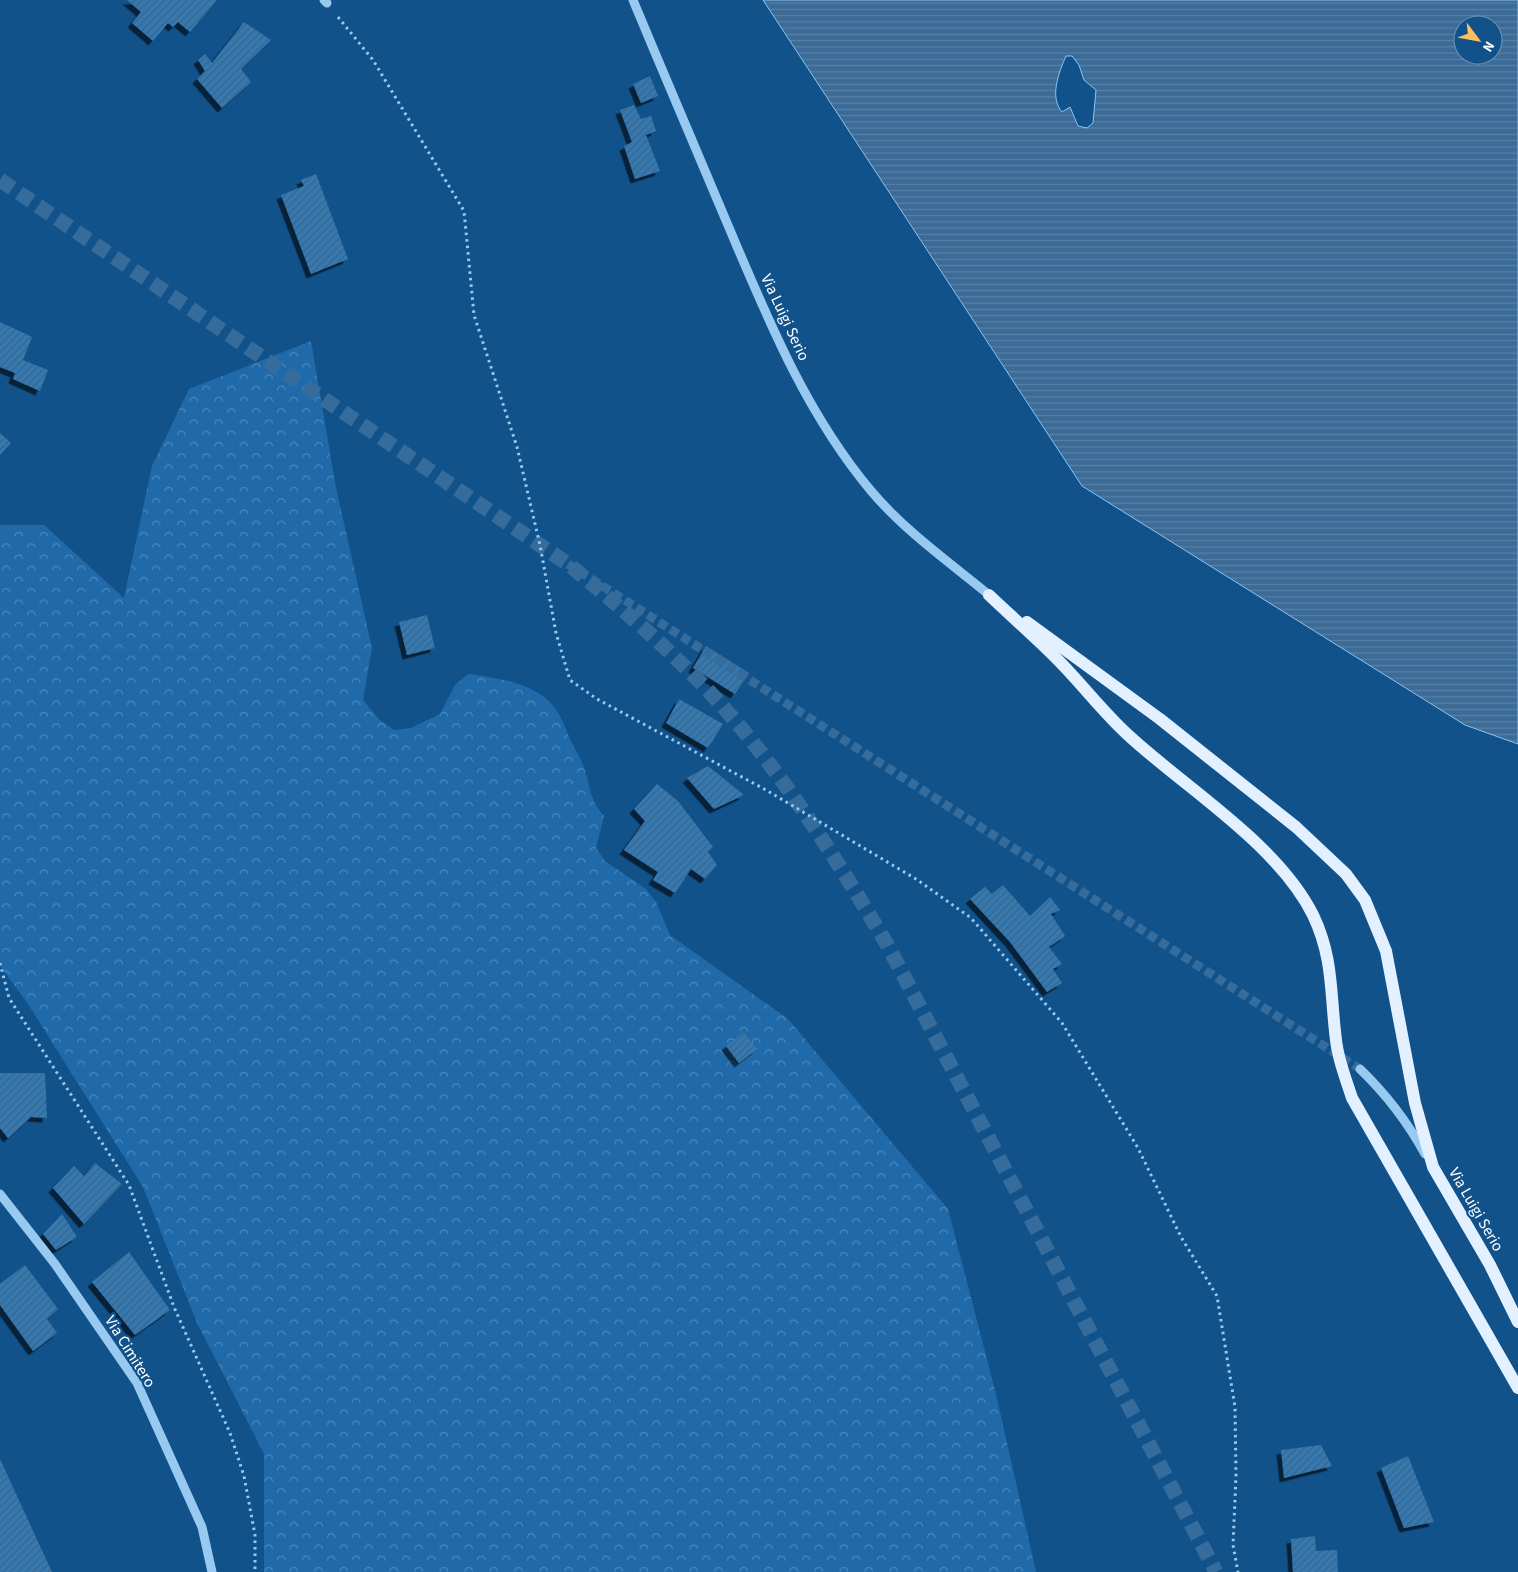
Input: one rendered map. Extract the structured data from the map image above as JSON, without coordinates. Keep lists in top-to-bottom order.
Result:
{
  "streets": {
    "main road": ["Via Luigi Serio"],
    "street": ["Via Cimitero"]
  },
  "north": "bottom right"
}
